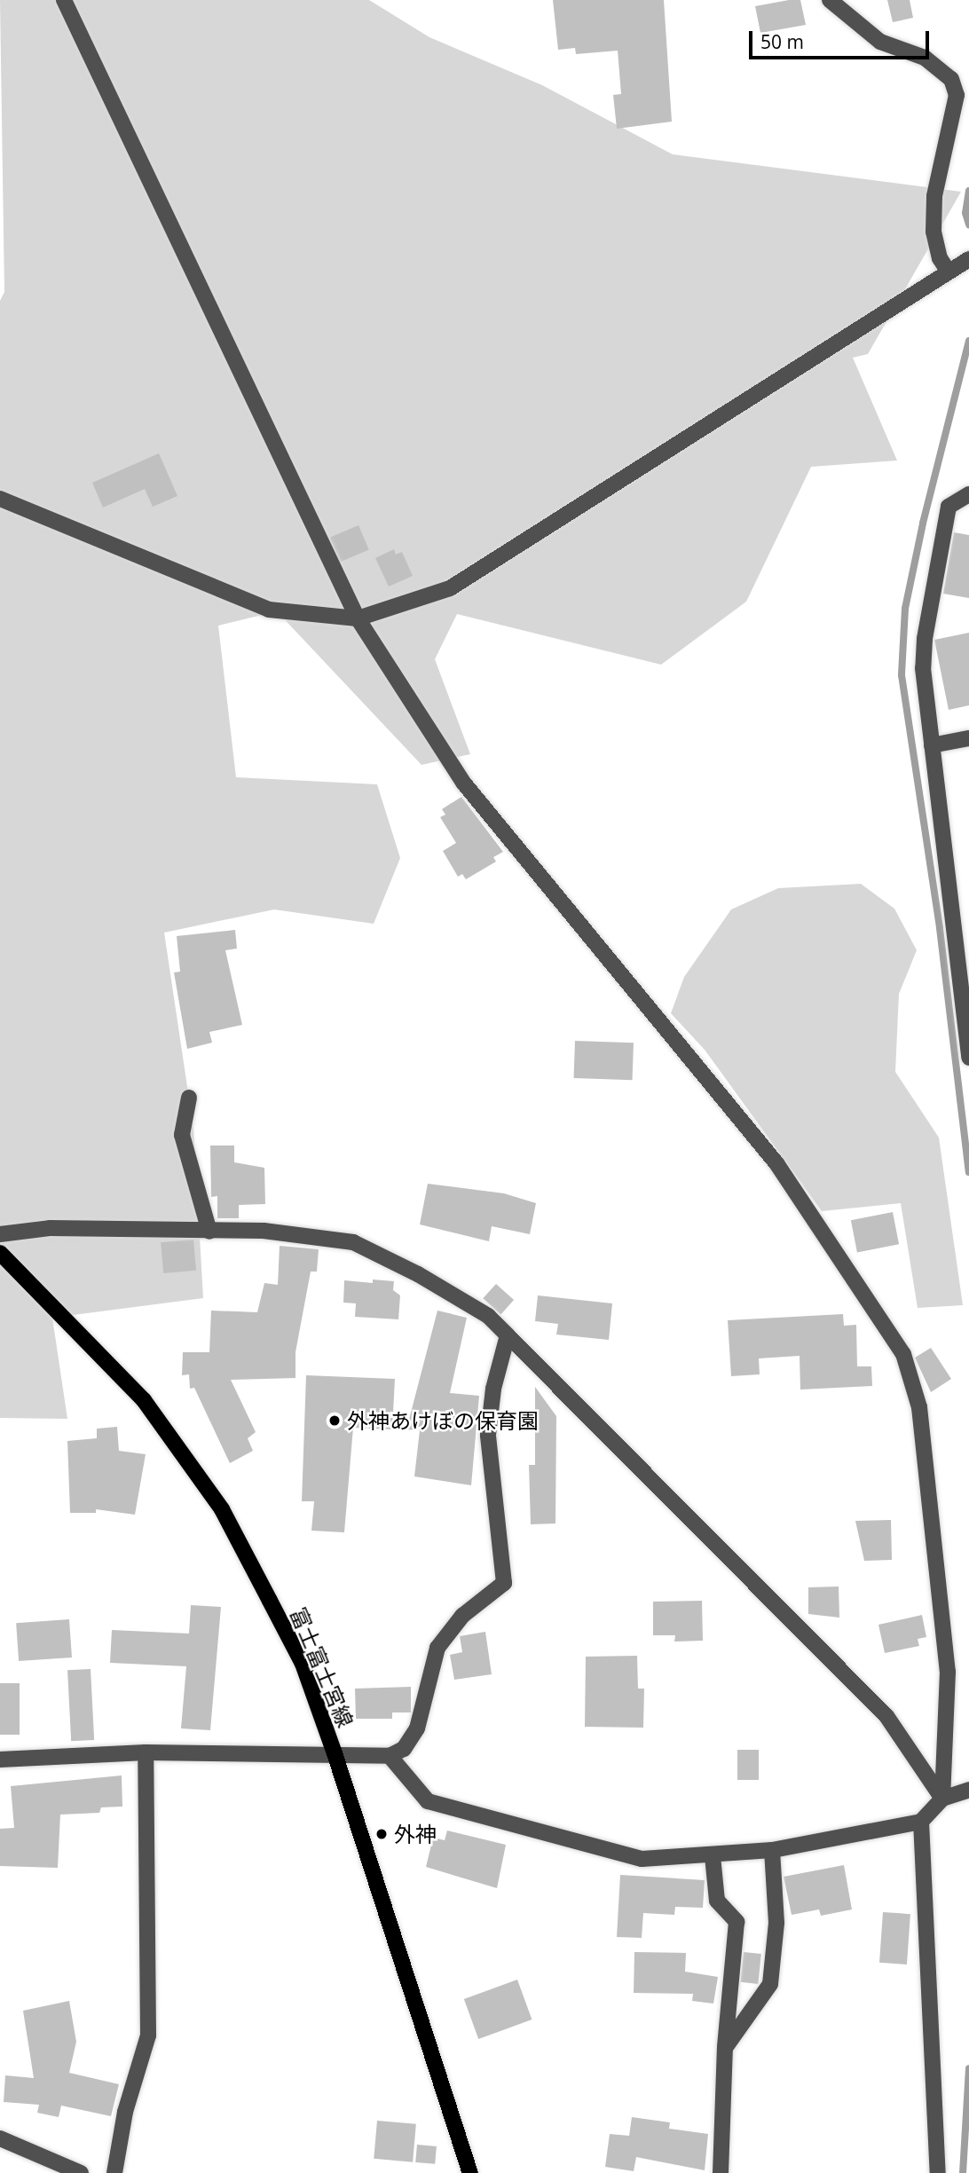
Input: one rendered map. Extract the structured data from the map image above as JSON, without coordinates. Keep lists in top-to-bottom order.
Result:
{
  "streets": {
    "main road": ["富士富士宮線"]
  },
  "places": ["外神あけぼの保育園", "外神"],
  "scale_bar": "50 m"
}
